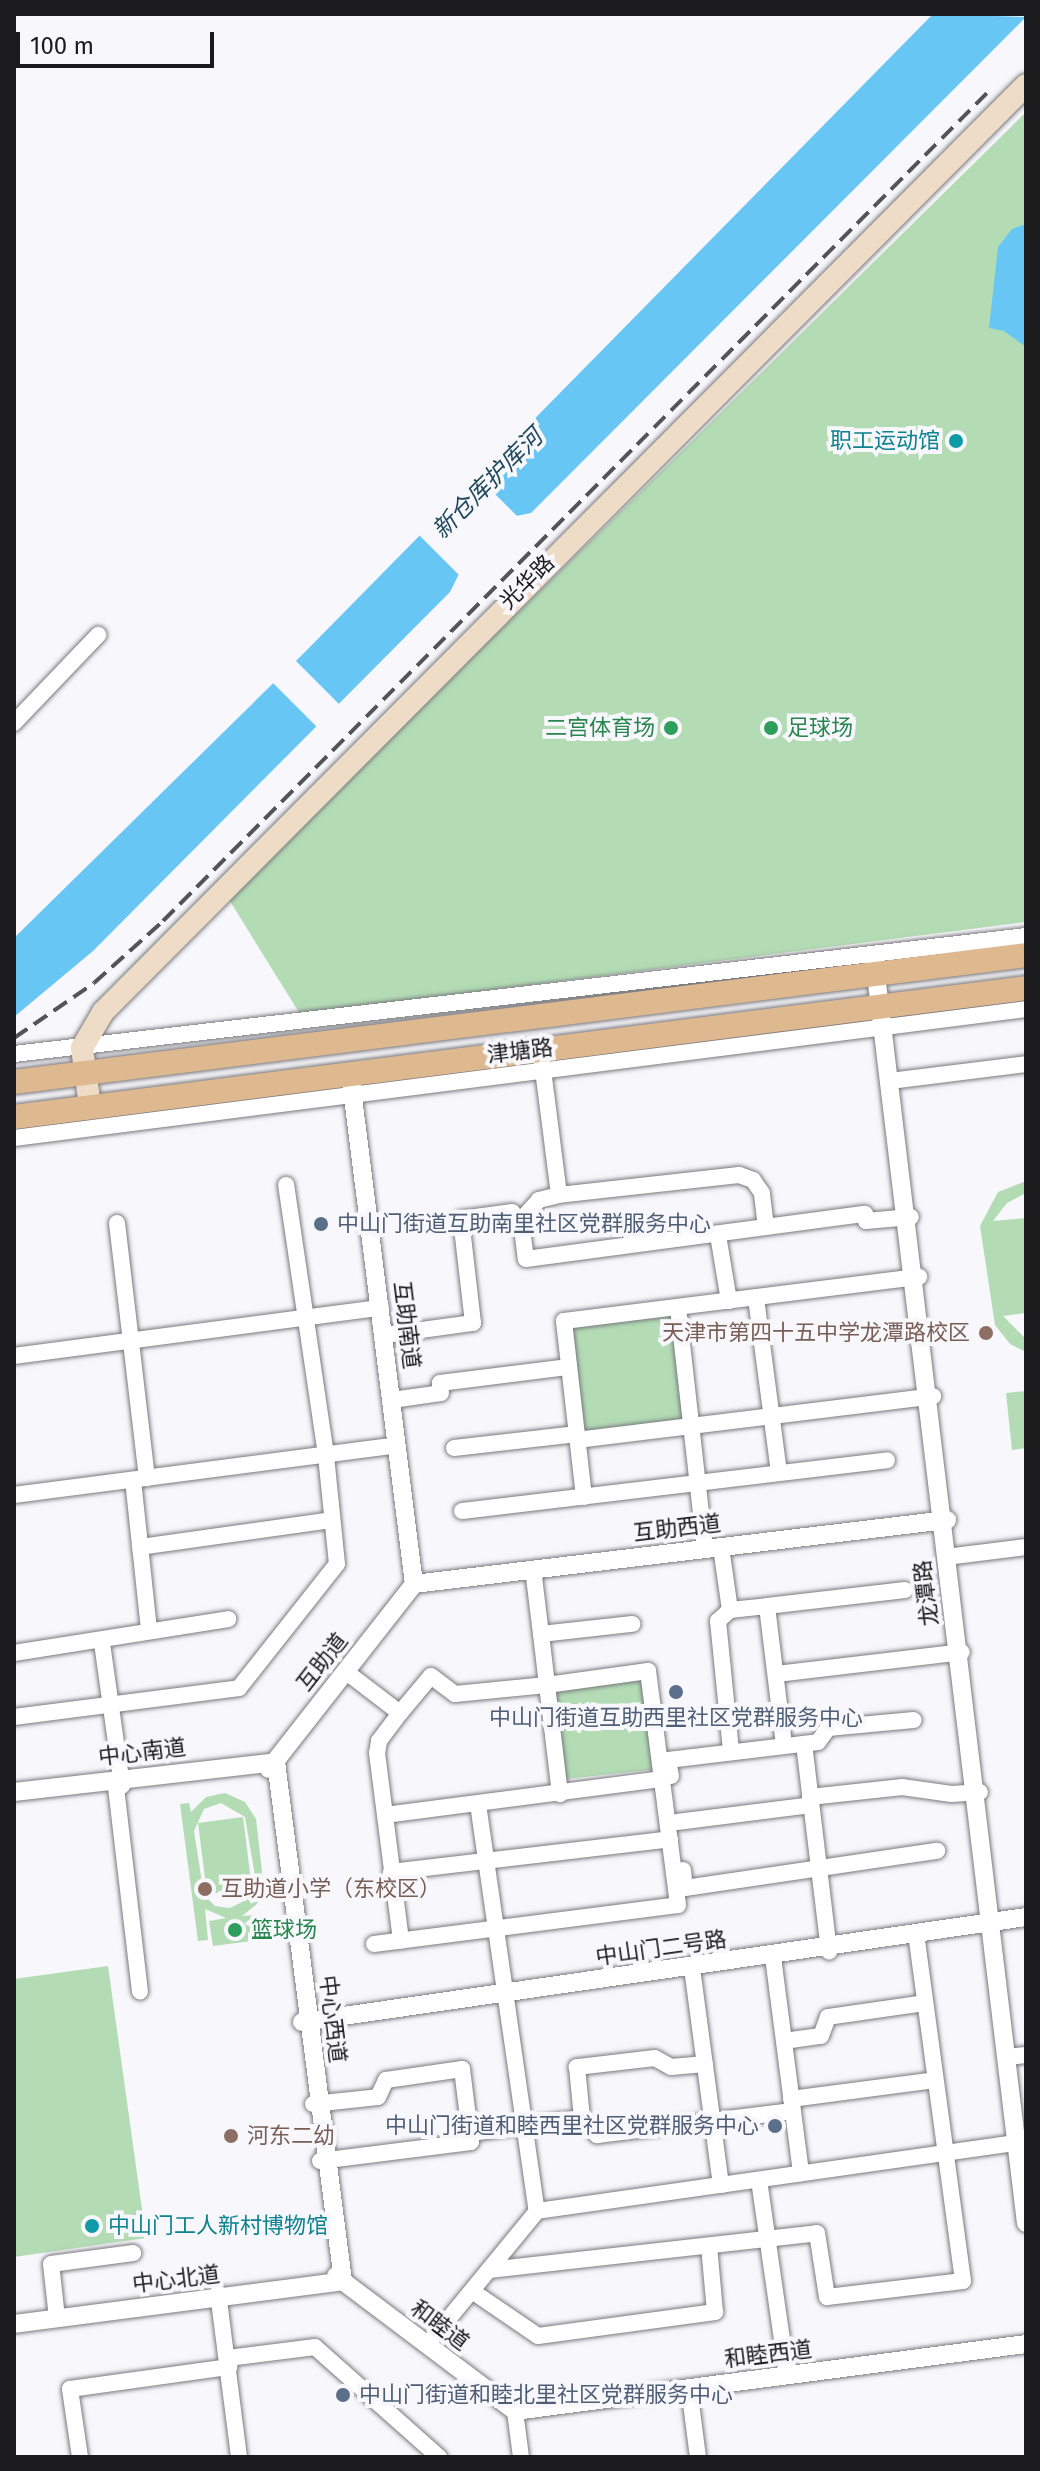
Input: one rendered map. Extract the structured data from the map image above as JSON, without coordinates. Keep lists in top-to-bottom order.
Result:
{
  "streets": {
    "main road": ["光华路", "津塘路"],
    "street": [
      "互助南道",
      "互助西道",
      "龙潭路",
      "互助道",
      "中心南道",
      "中山门二号路",
      "中心西道",
      "中心北道",
      "和睦道",
      "和睦西道"
    ]
  },
  "crossings": [
    ["津塘路", "互助南道"],
    ["津塘路", "龙潭路"],
    ["互助南道", "互助西道"],
    ["互助南道", "互助道"],
    ["互助西道", "龙潭路"],
    ["互助西道", "互助道"],
    ["龙潭路", "中山门二号路"],
    ["互助道", "中心南道"],
    ["互助道", "中心西道"],
    ["中心南道", "中心西道"],
    ["中山门二号路", "中心西道"],
    ["中心西道", "中心北道"],
    ["中心西道", "和睦道"],
    ["中心北道", "和睦道"],
    ["和睦道", "和睦西道"]
  ],
  "water": ["新仓库护库河"],
  "places": [
    "职工运动馆",
    "二宫体育场",
    "足球场",
    "中山门街道互助南里社区党群服务中心",
    "天津市第四十五中学龙潭路校区",
    "中山门街道互助西里社区党群服务中心",
    "互助道小学（东校区）",
    "篮球场",
    "中山门街道和睦西里社区党群服务中心",
    "河东二幼",
    "中山门工人新村博物馆",
    "中山门街道和睦北里社区党群服务中心"
  ],
  "scale_bar": "100 m"
}
